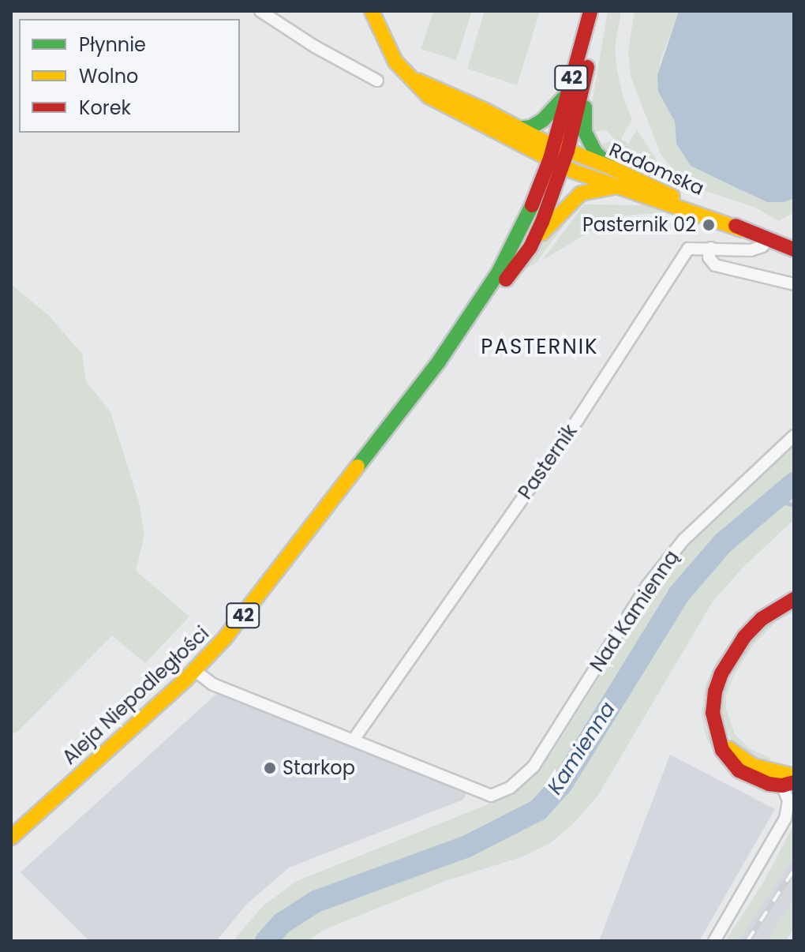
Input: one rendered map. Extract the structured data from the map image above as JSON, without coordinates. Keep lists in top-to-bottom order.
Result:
{
  "streets": {
    "main road": ["42", "Radomska", "Aleja Niepodległości"],
    "street": ["Pasternik", "Nad Kamienną"]
  },
  "crossings": [
    ["42", "Radomska"],
    ["42", "Aleja Niepodległości"],
    ["Radomska", "Pasternik"],
    ["Radomska", "Aleja Niepodległości"],
    ["Pasternik", "Nad Kamienną"]
  ],
  "districts": ["PASTERNIK"],
  "water": ["Kamienna"],
  "places": ["Pasternik 02", "Starkop"],
  "legend": ["Płynnie", "Wolno", "Korek"]
}
